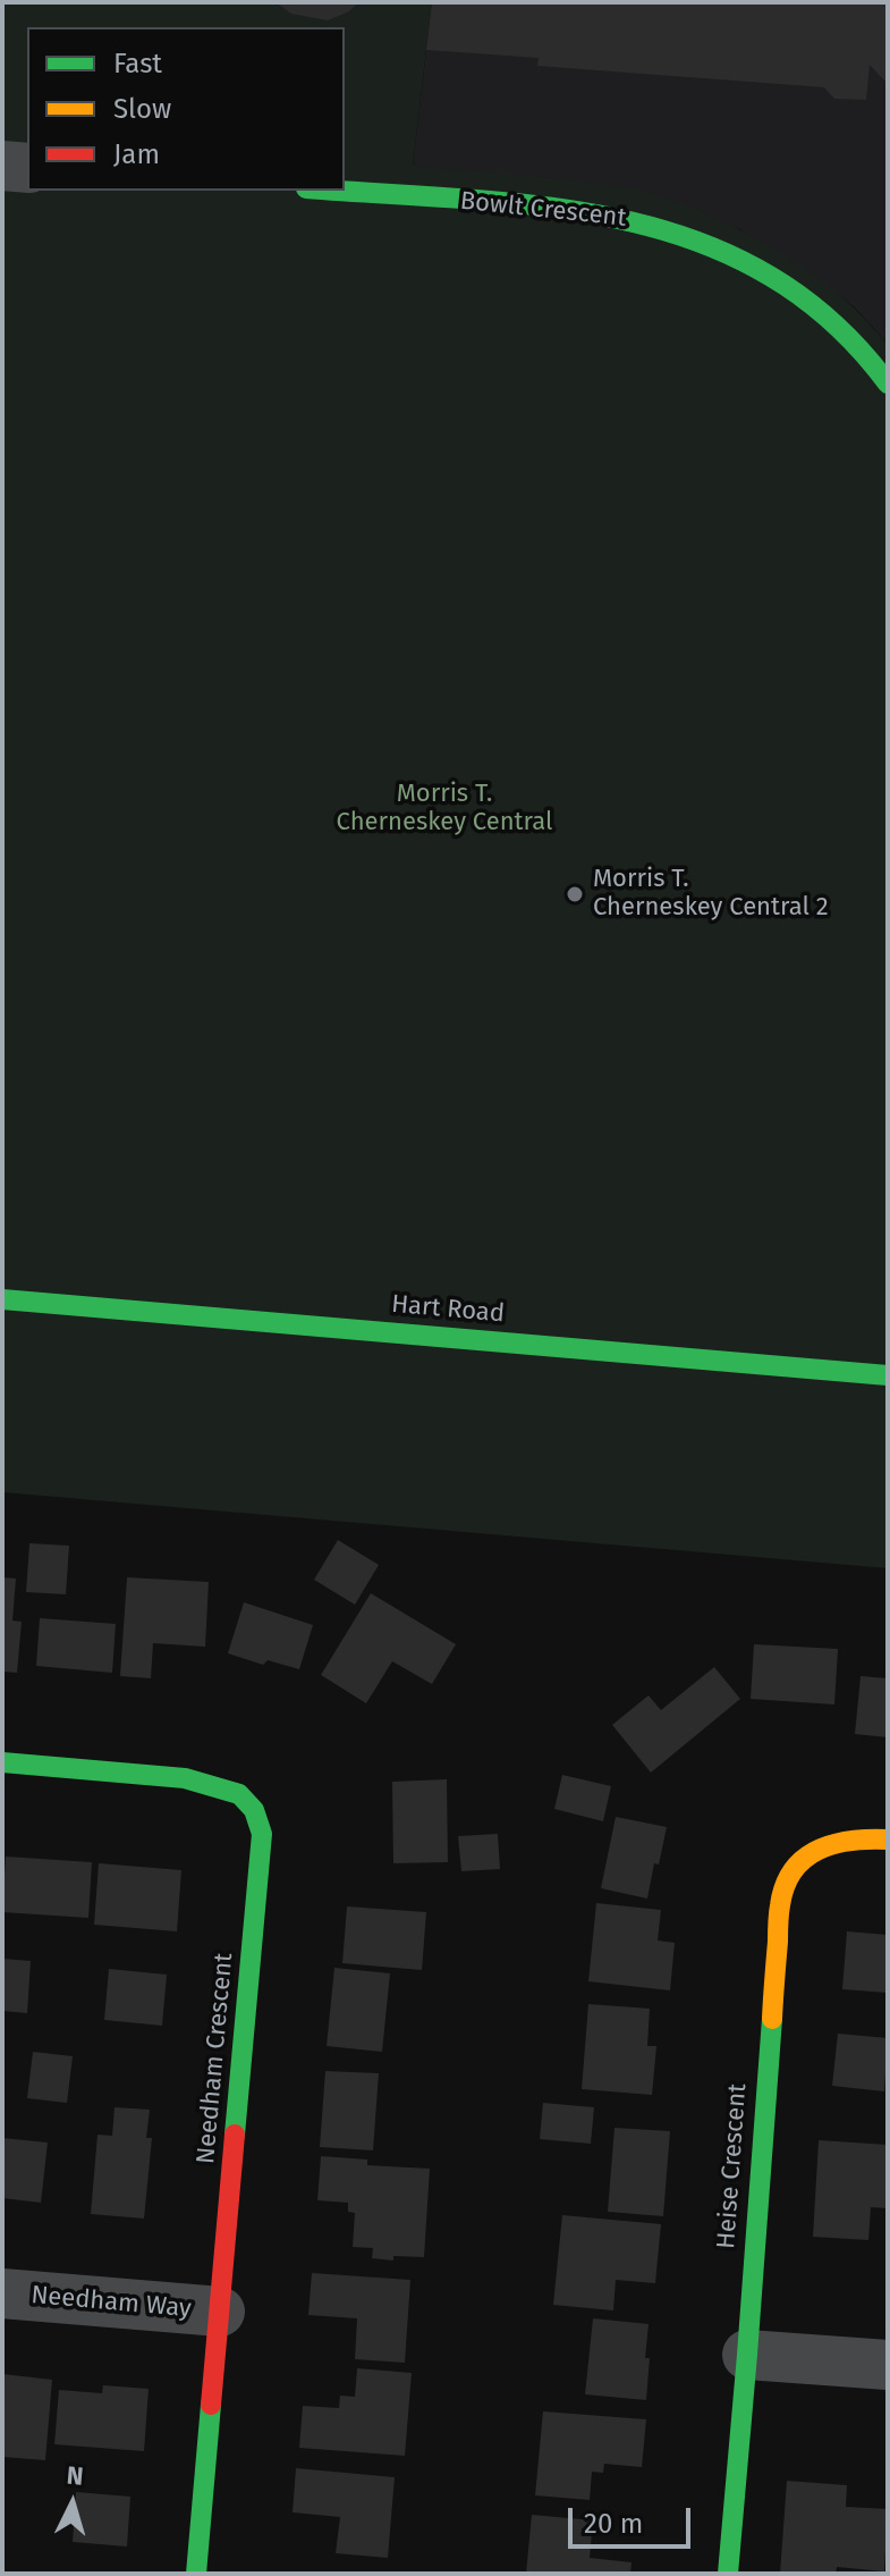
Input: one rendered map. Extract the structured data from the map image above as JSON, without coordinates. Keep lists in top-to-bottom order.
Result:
{
  "streets": {
    "street": [
      "Bowlt Crescent",
      "Hart Road",
      "Needham Crescent",
      "Heise Crescent",
      "Needham Way"
    ]
  },
  "crossings": [
    ["Needham Crescent", "Needham Way"]
  ],
  "parks": ["Morris T. Cherneskey Central"],
  "places": ["Morris T. Cherneskey Central 2"],
  "legend": ["Fast", "Slow", "Jam"],
  "scale_bar": "20 m",
  "north": "top"
}
